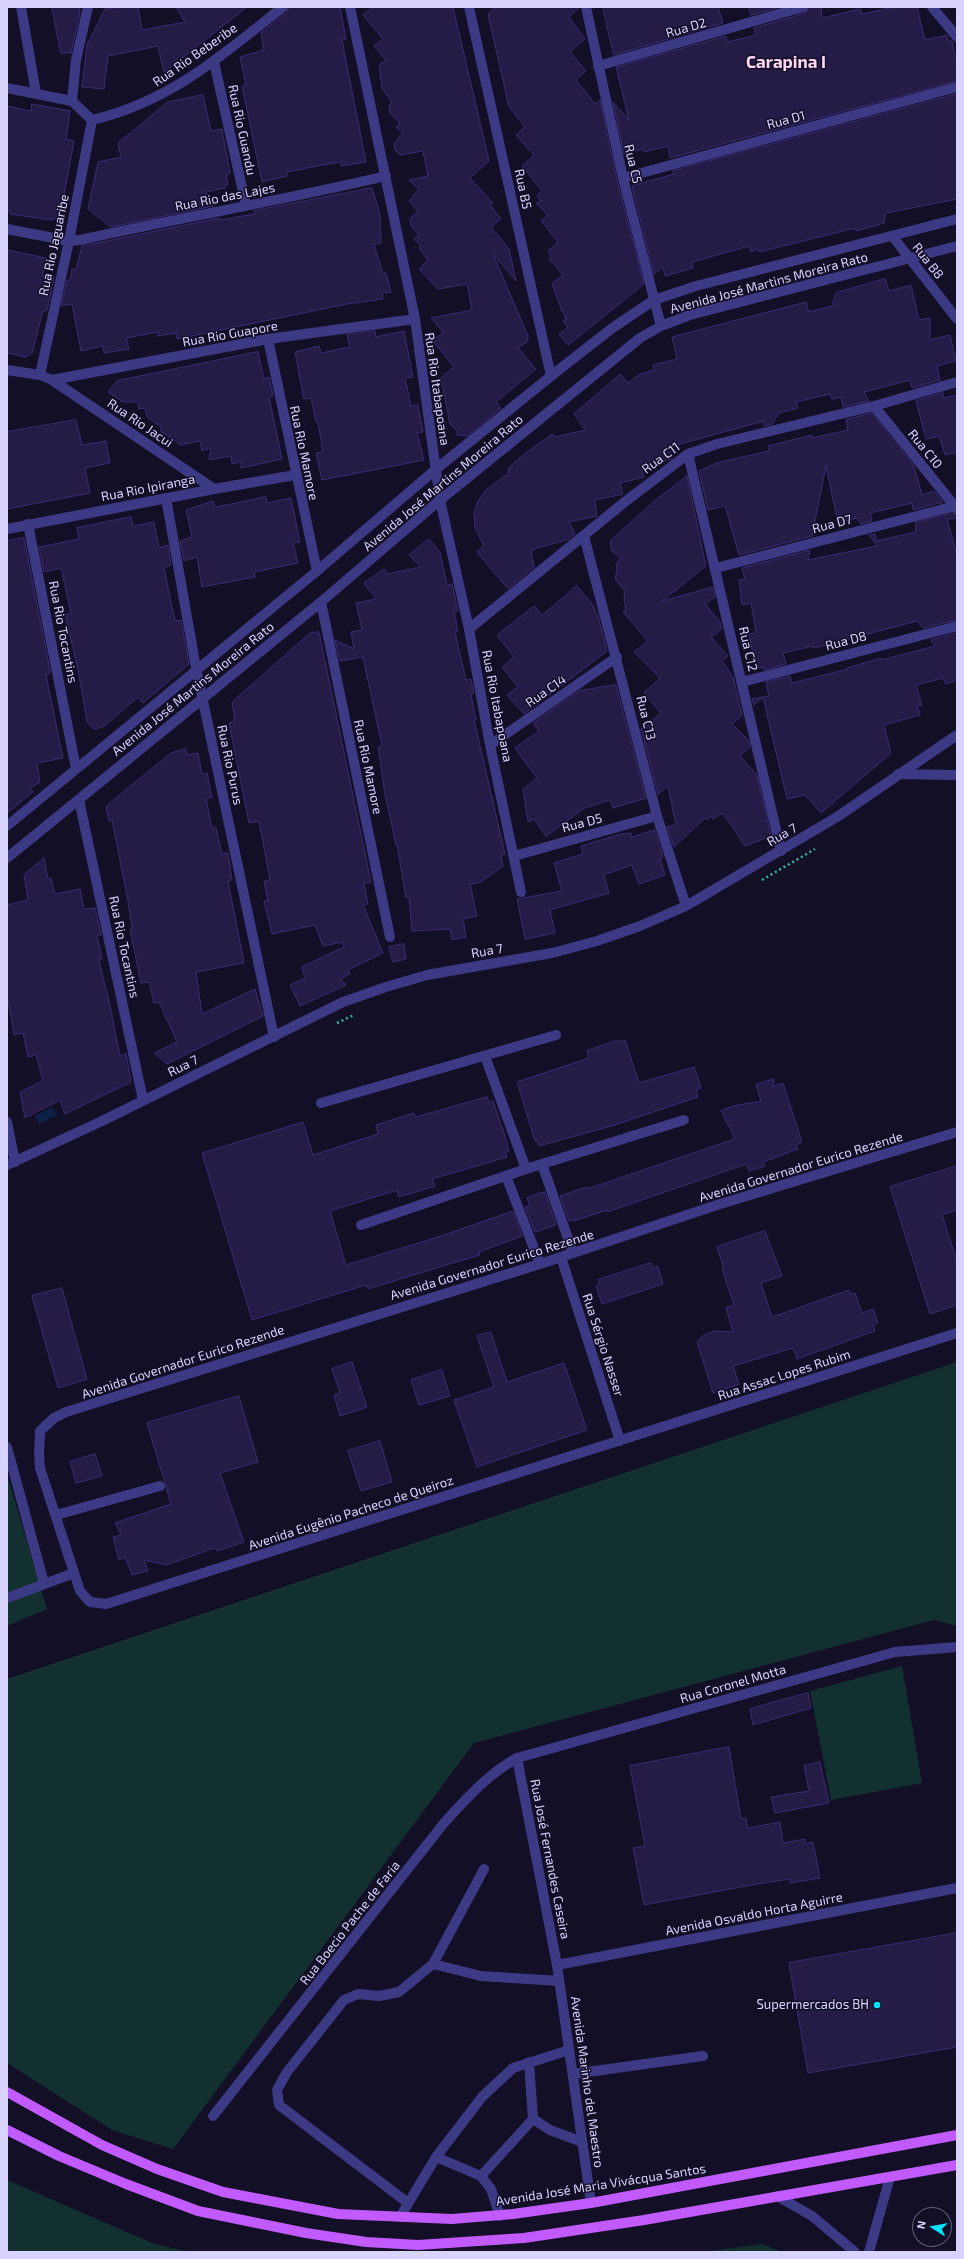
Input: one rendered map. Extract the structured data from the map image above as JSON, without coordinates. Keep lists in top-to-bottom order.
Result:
{
  "streets": {
    "main road": ["Avenida José Maria Vivácqua Santos"],
    "street": [
      "Rua D2",
      "Rua Rio Beberibe",
      "Rua D1",
      "Rua Rio Guandu",
      "Rua C5",
      "Rua B5",
      "Rua Rio das Lajes",
      "Rua Rio Jaguaribe",
      "Rua B8",
      "Avenida José Martins Moreira Rato",
      "Rua Rio Guapore",
      "Rua Rio Itabapoana",
      "Rua Rio Jacui",
      "Rua C10",
      "Rua Rio Mamore",
      "Rua C11",
      "Rua Rio Ipiranga",
      "Rua D7",
      "Rua Rio Tocantins",
      "Rua D8",
      "Rua C12",
      "Rua C14",
      "Rua C13",
      "Rua Rio Purus",
      "Rua D5",
      "Rua 7",
      "Avenida Governador Eurico Rezende",
      "Rua Sérgio Nasser",
      "Rua Assac Lopes Rubim",
      "Avenida Eugênio Pacheco de Queiroz",
      "Rua Coronel Motta",
      "Rua José Fernandes Caseira",
      "Avenida Osvaldo Horta Aguirre",
      "Rua Boecio Pache de Faria",
      "Avenida Marinho del Maestro"
    ]
  },
  "crossings": [
    ["Rua D2", "Rua C5"],
    ["Rua Rio Beberibe", "Rua Rio Guandu"],
    ["Rua Rio Beberibe", "Rua Rio Jaguaribe"],
    ["Rua D1", "Rua C5"],
    ["Rua Rio Guandu", "Rua Rio das Lajes"],
    ["Rua C5", "Avenida José Martins Moreira Rato"],
    ["Rua B5", "Avenida José Martins Moreira Rato"],
    ["Rua Rio das Lajes", "Rua Rio Jaguaribe"],
    ["Rua Rio das Lajes", "Rua Rio Itabapoana"],
    ["Rua Rio Jaguaribe", "Rua Rio Jacui"],
    ["Rua B8", "Avenida José Martins Moreira Rato"],
    ["Avenida José Martins Moreira Rato", "Rua Rio Itabapoana"],
    ["Avenida José Martins Moreira Rato", "Rua Rio Mamore"],
    ["Avenida José Martins Moreira Rato", "Rua Rio Tocantins"],
    ["Avenida José Martins Moreira Rato", "Rua Rio Purus"],
    ["Rua Rio Guapore", "Rua Rio Itabapoana"],
    ["Rua Rio Guapore", "Rua Rio Jacui"],
    ["Rua Rio Guapore", "Rua Rio Mamore"],
    ["Rua Rio Itabapoana", "Rua C11"],
    ["Rua Rio Itabapoana", "Rua C14"],
    ["Rua Rio Itabapoana", "Rua D5"],
    ["Rua Rio Jacui", "Rua Rio Ipiranga"],
    ["Rua C10", "Rua C11"],
    ["Rua C10", "Rua D7"],
    ["Rua Rio Mamore", "Rua Rio Ipiranga"],
    ["Rua C11", "Rua C12"],
    ["Rua C11", "Rua C13"],
    ["Rua Rio Ipiranga", "Rua Rio Tocantins"],
    ["Rua Rio Ipiranga", "Rua Rio Purus"],
    ["Rua D7", "Rua C12"],
    ["Rua Rio Tocantins", "Rua 7"],
    ["Rua D8", "Rua C12"],
    ["Rua C12", "Rua 7"],
    ["Rua C14", "Rua C13"],
    ["Rua C13", "Rua D5"],
    ["Rua C13", "Rua 7"],
    ["Rua Rio Purus", "Rua 7"],
    ["Avenida Governador Eurico Rezende", "Rua Sérgio Nasser"],
    ["Rua Sérgio Nasser", "Rua Assac Lopes Rubim"],
    ["Rua Sérgio Nasser", "Avenida Eugênio Pacheco de Queiroz"],
    ["Rua Assac Lopes Rubim", "Avenida Eugênio Pacheco de Queiroz"],
    ["Rua Coronel Motta", "Rua José Fernandes Caseira"],
    ["Rua Coronel Motta", "Rua Boecio Pache de Faria"],
    ["Rua José Fernandes Caseira", "Avenida Osvaldo Horta Aguirre"],
    ["Rua José Fernandes Caseira", "Rua Boecio Pache de Faria"],
    ["Rua José Fernandes Caseira", "Avenida Marinho del Maestro"],
    ["Avenida Osvaldo Horta Aguirre", "Avenida Marinho del Maestro"],
    ["Avenida Marinho del Maestro", "Avenida José Maria Vivácqua Santos"]
  ],
  "districts": ["Carapina I"],
  "places": ["Supermercados BH"],
  "north": "left"
}
